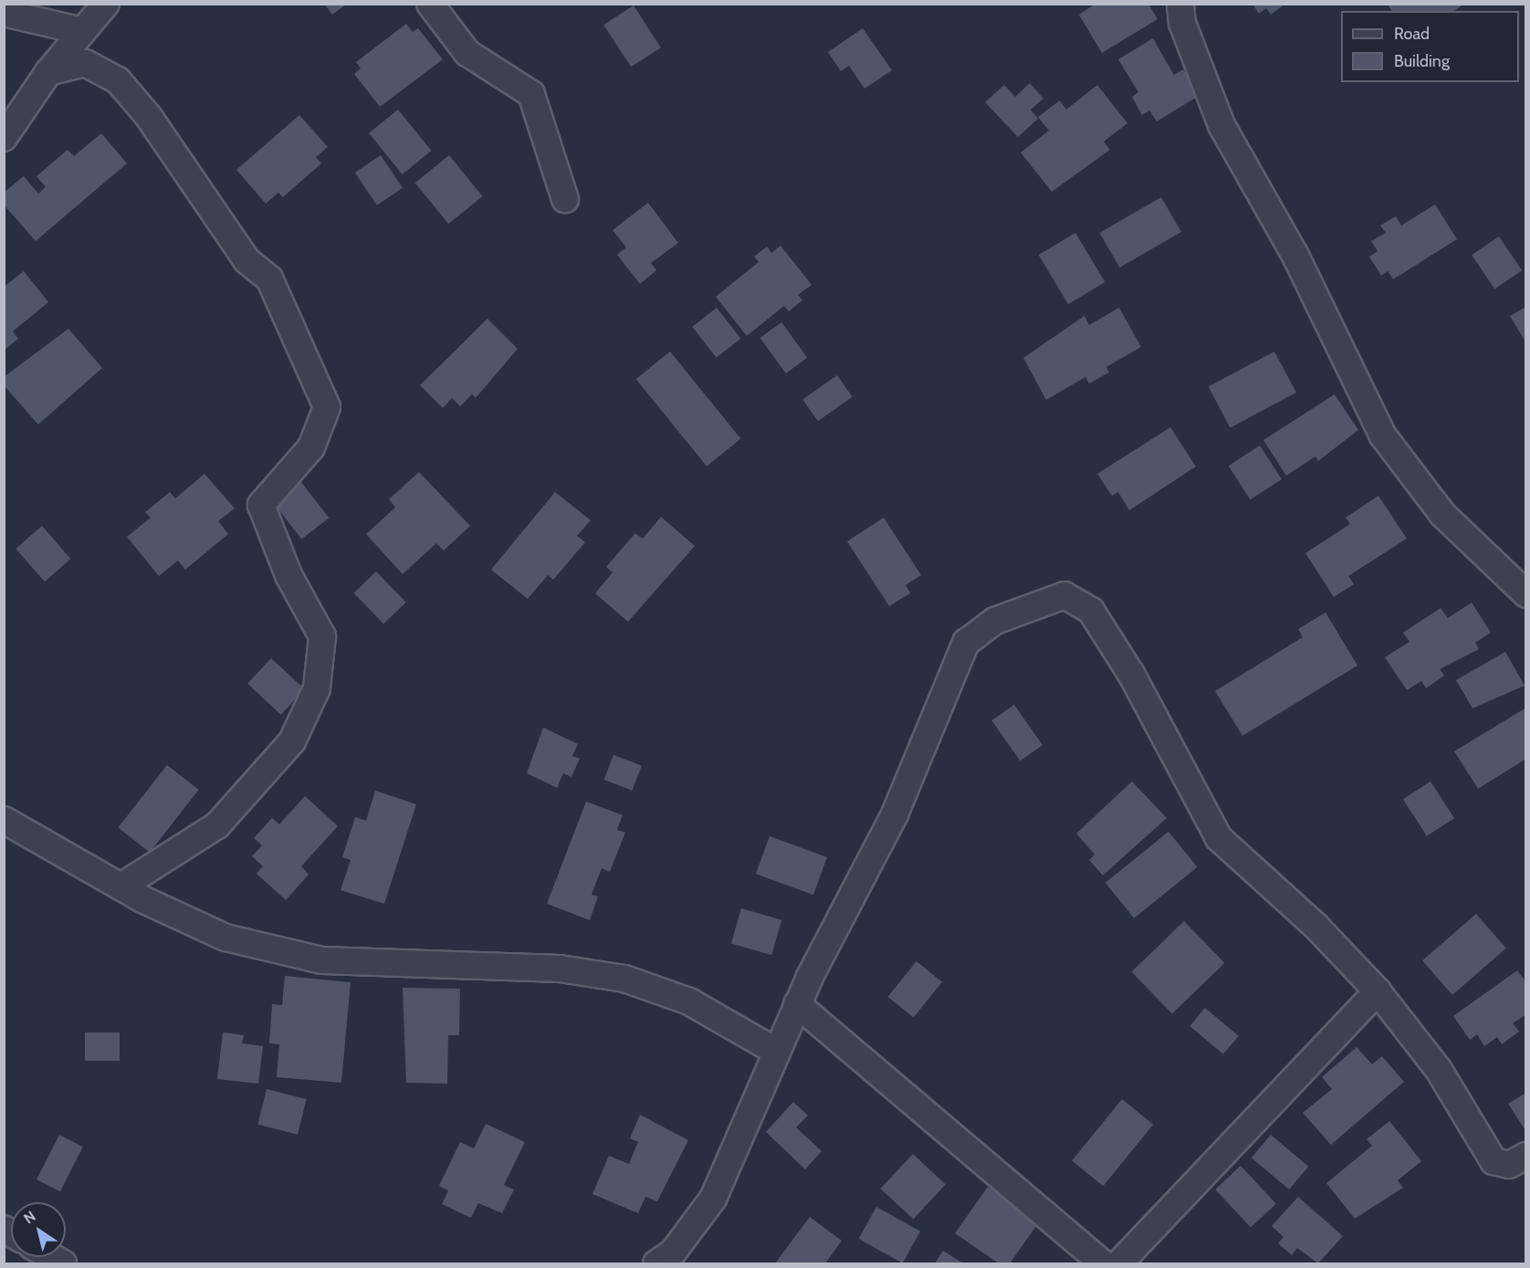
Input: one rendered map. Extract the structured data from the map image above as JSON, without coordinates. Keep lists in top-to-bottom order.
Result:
{
  "legend": ["Road", "Building"],
  "north": "top left"
}
